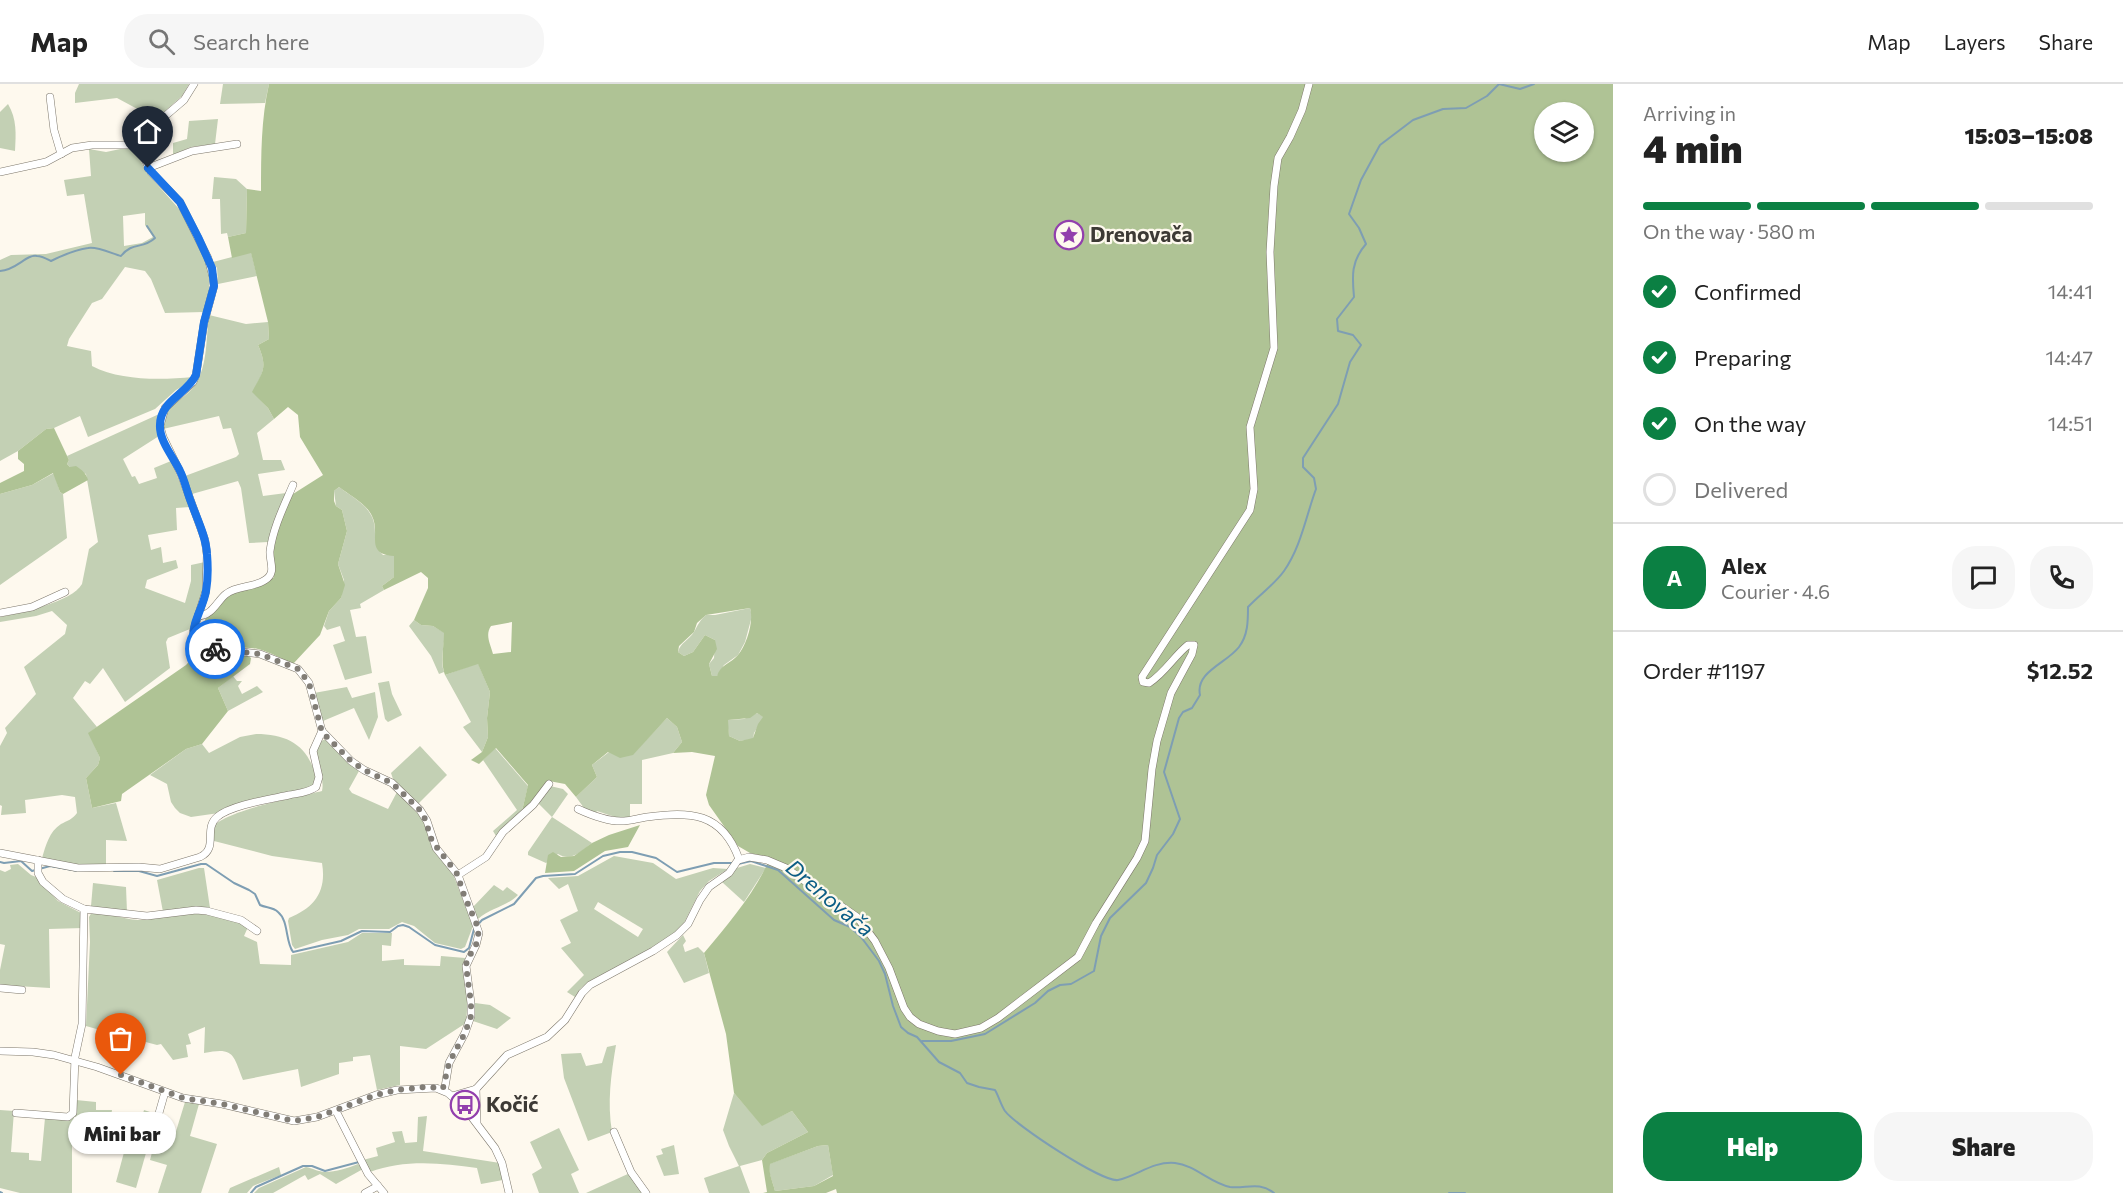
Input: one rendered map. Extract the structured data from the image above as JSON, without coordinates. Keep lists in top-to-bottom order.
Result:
{
  "water": ["Drenovača"],
  "places": {
    "place": ["Drenovača"],
    "other": ["Mini bar"],
    "bus stop": ["Kočić"]
  },
  "page": {
    "header": "Map",
    "search": "Search here",
    "nav": ["Map", "Layers", "Share"],
    "heading": ["4 min", "Arriving in", "15:03–15:08"],
    "panel": [
      "Alex",
      "Courier · 4.6",
      "Order #1197",
      "$12.52"
    ],
    "bar": "On the way · 580 m",
    "list": [
      ["Confirmed", "14:41"],
      ["Preparing", "14:47"],
      ["On the way", "14:51"],
      "Delivered"
    ],
    "round": "A",
    "buttons": ["Help", "Share"],
    "bubble": "Mini bar"
  }
}
